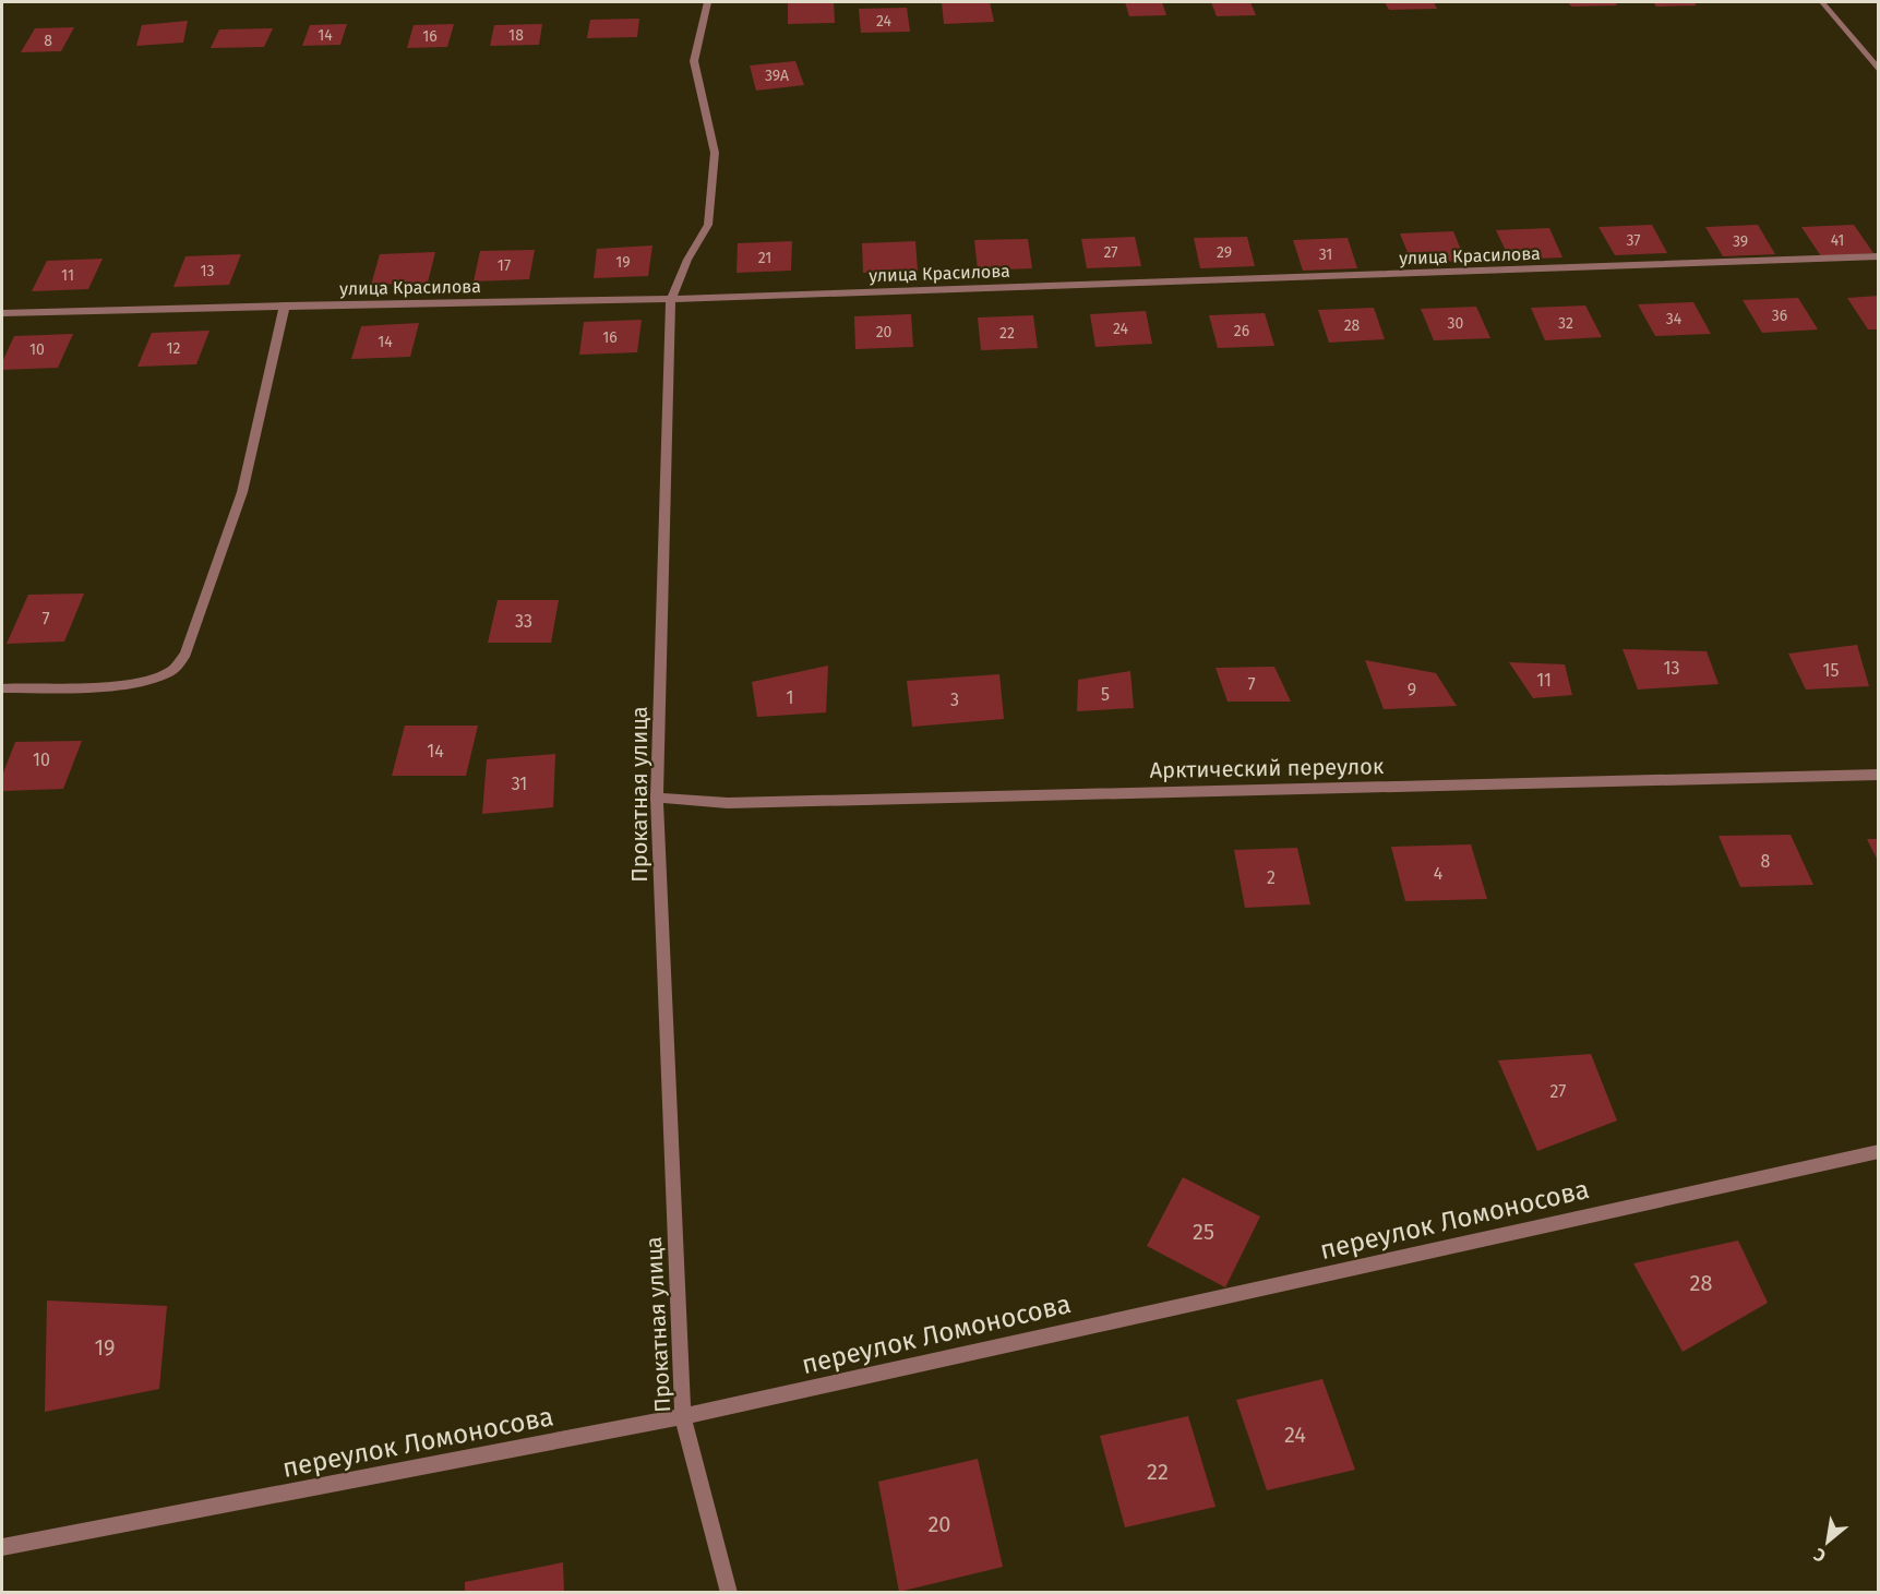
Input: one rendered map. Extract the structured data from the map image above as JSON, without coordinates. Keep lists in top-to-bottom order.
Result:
{
  "streets": {
    "street": [
      "улица Красилова",
      "Арктический переулок",
      "Прокатная улица",
      "переулок Ломоносова"
    ]
  },
  "crossings": [
    ["улица Красилова", "Прокатная улица"],
    ["Арктический переулок", "Прокатная улица"],
    ["Прокатная улица", "переулок Ломоносова"]
  ],
  "house_numbers": [
    "24",
    "14",
    "18",
    "16",
    "8",
    "39А",
    "37",
    "41",
    "39",
    "27",
    "29",
    "31",
    "21",
    "19",
    "17",
    "13",
    "11",
    "36",
    "34",
    "30",
    "32",
    "28",
    "24",
    "26",
    "20",
    "22",
    "16",
    "14",
    "12",
    "10",
    "7",
    "33",
    "13",
    "15",
    "11",
    "7",
    "9",
    "5",
    "1",
    "3",
    "14",
    "10",
    "31",
    "8",
    "4",
    "2",
    "27",
    "25",
    "28",
    "19",
    "24",
    "22",
    "20"
  ],
  "north": "bottom left"
}
